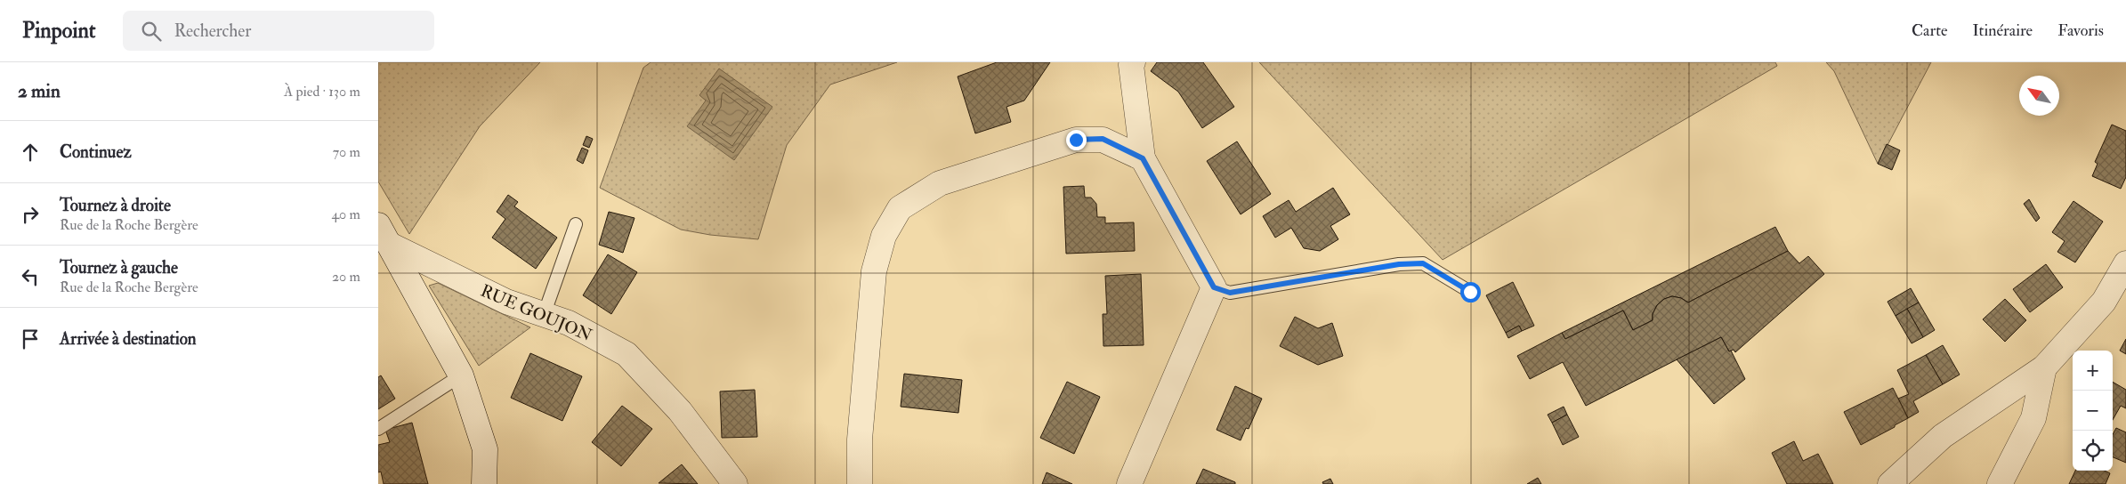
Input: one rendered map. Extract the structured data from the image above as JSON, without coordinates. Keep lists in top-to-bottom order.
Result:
{
  "streets": {
    "street": ["RUE GOUJON"]
  },
  "north": "top left",
  "page": {
    "header": "Pinpoint",
    "search": "Rechercher",
    "nav": ["Carte", "Itinéraire", "Favoris"],
    "heading": ["2 min", "À pied · 130 m"],
    "list": [
      ["Continuez", "70 m"],
      ["Tournez à droite", "Rue de la Roche Bergère", "40 m"],
      ["Tournez à gauche", "Rue de la Roche Bergère", "20 m"],
      "Arrivée à destination"
    ],
    "map_buttons": ["+", "−"]
  }
}
